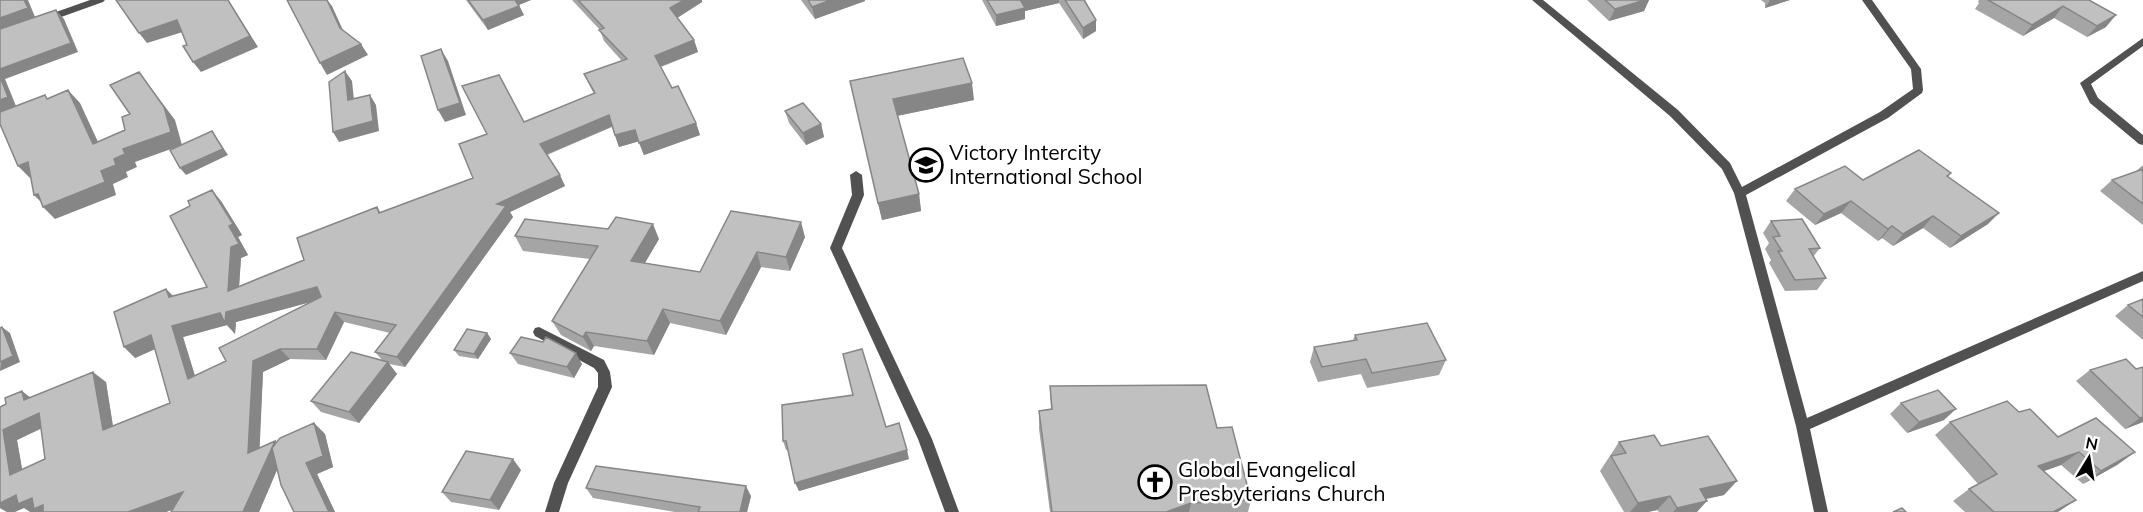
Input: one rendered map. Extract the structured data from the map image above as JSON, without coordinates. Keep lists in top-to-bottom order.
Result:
{
  "places": {
    "school or university": ["Victory Intercity International School"],
    "church": ["Global Evangelical Presbyterians Church"]
  },
  "north": "top"
}
